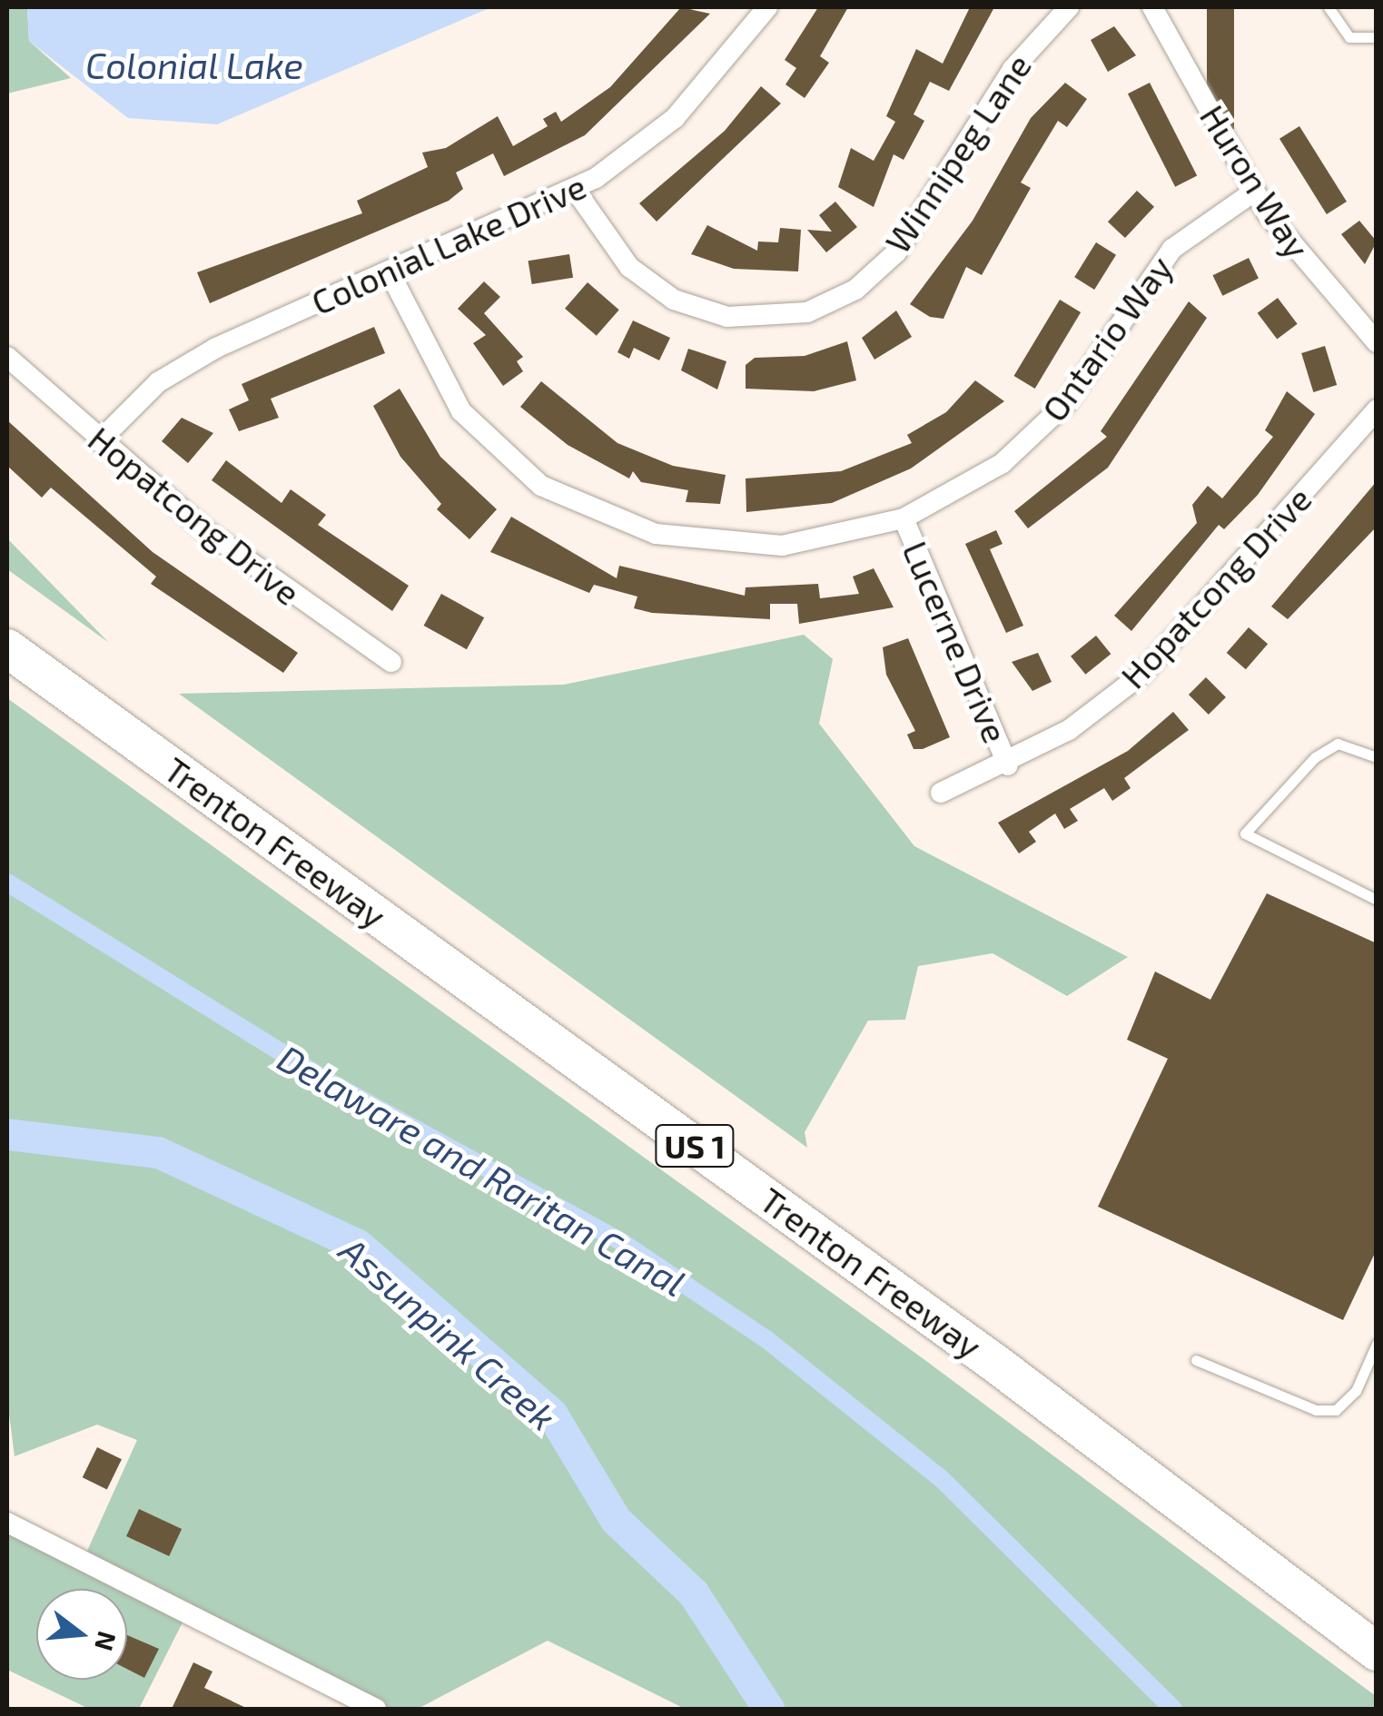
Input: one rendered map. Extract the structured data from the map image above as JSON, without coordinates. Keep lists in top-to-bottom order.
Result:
{
  "streets": {
    "highway": ["Trenton Freeway", "US 1"],
    "street": [
      "Winnipeg Lane",
      "Huron Way",
      "Colonial Lake Drive",
      "Ontario Way",
      "Hopatcong Drive",
      "Lucerne Drive"
    ]
  },
  "crossings": [
    ["Winnipeg Lane", "Colonial Lake Drive"],
    ["Huron Way", "Ontario Way"],
    ["Colonial Lake Drive", "Ontario Way"],
    ["Colonial Lake Drive", "Hopatcong Drive"],
    ["Ontario Way", "Lucerne Drive"],
    ["Hopatcong Drive", "Lucerne Drive"]
  ],
  "water": ["Colonial Lake", "Delaware and Raritan Canal", "Assunpink Creek"],
  "north": "right"
}
